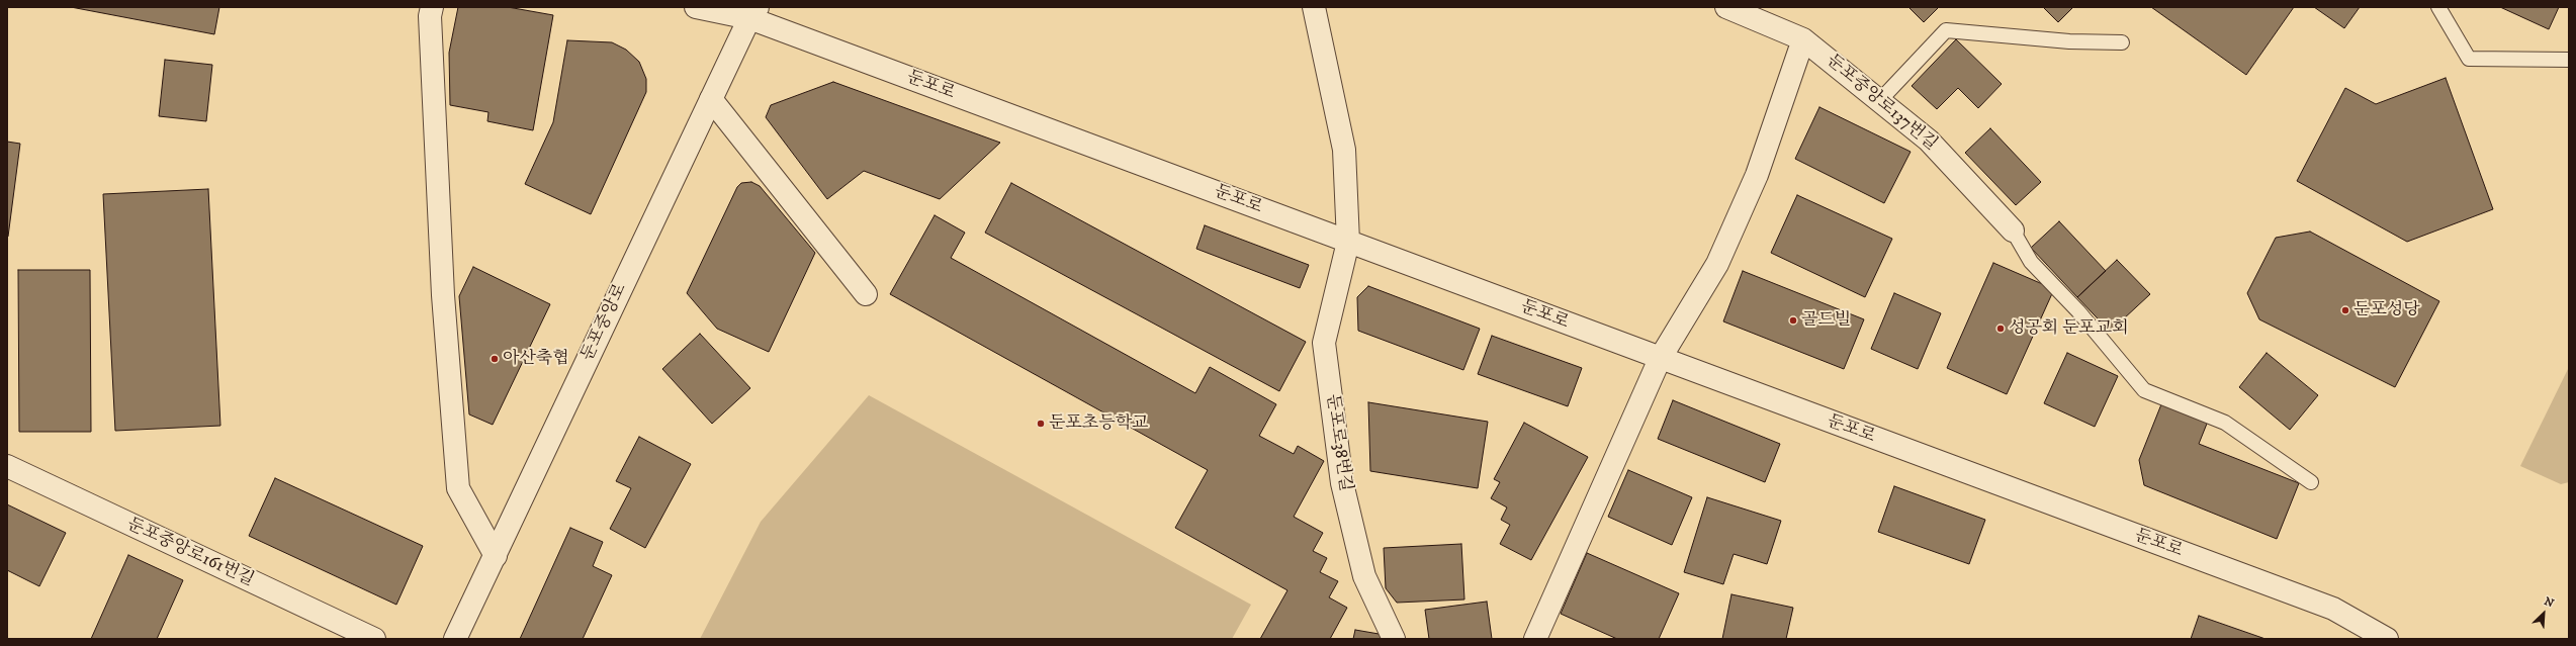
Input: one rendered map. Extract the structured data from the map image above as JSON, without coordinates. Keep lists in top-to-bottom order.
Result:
{
  "streets": {
    "street": [
      "둔포로",
      "둔포중앙로137번길",
      "둔포중앙로",
      "둔포로38번길",
      "둔포중앙로161번길"
    ]
  },
  "crossings": [
    ["둔포로", "둔포중앙로"],
    ["둔포로", "둔포로38번길"]
  ],
  "places": [
    "둔포성당",
    "골드빌",
    "성공회 둔포교회",
    "아산축협",
    "둔포초등학교"
  ],
  "north": "top right"
}
